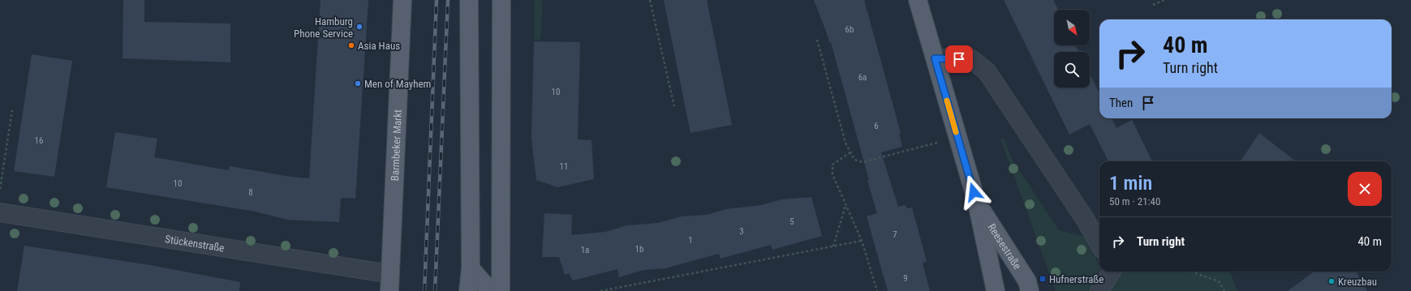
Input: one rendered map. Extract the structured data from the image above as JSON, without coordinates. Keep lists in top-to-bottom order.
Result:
{
  "streets": {
    "main road": ["Barmbeker Markt", "Reesestraße"],
    "street": ["Stückenstraße"]
  },
  "crossings": [
    ["Barmbeker Markt", "Stückenstraße"]
  ],
  "places": {
    "other": [
      "Hamburg Phone Service",
      "Asia Haus",
      "Men of Mayhem",
      "Kreuzbau"
    ],
    "transit": ["Hufnerstraße"]
  },
  "house_numbers": [
    "6b",
    "6a",
    "10",
    "6",
    "16",
    "11",
    "10",
    "8",
    "5",
    "3",
    "7",
    "1",
    "1b",
    "1a",
    "9"
  ],
  "north": "bottom right",
  "page": {
    "turn": ["40 m", "Turn right"],
    "then": "Then",
    "heading": ["1 min", "50 m · 21:40"],
    "list": [
      {
        "name": "Turn right",
        "value": "40 m"
      }
    ]
  }
}
